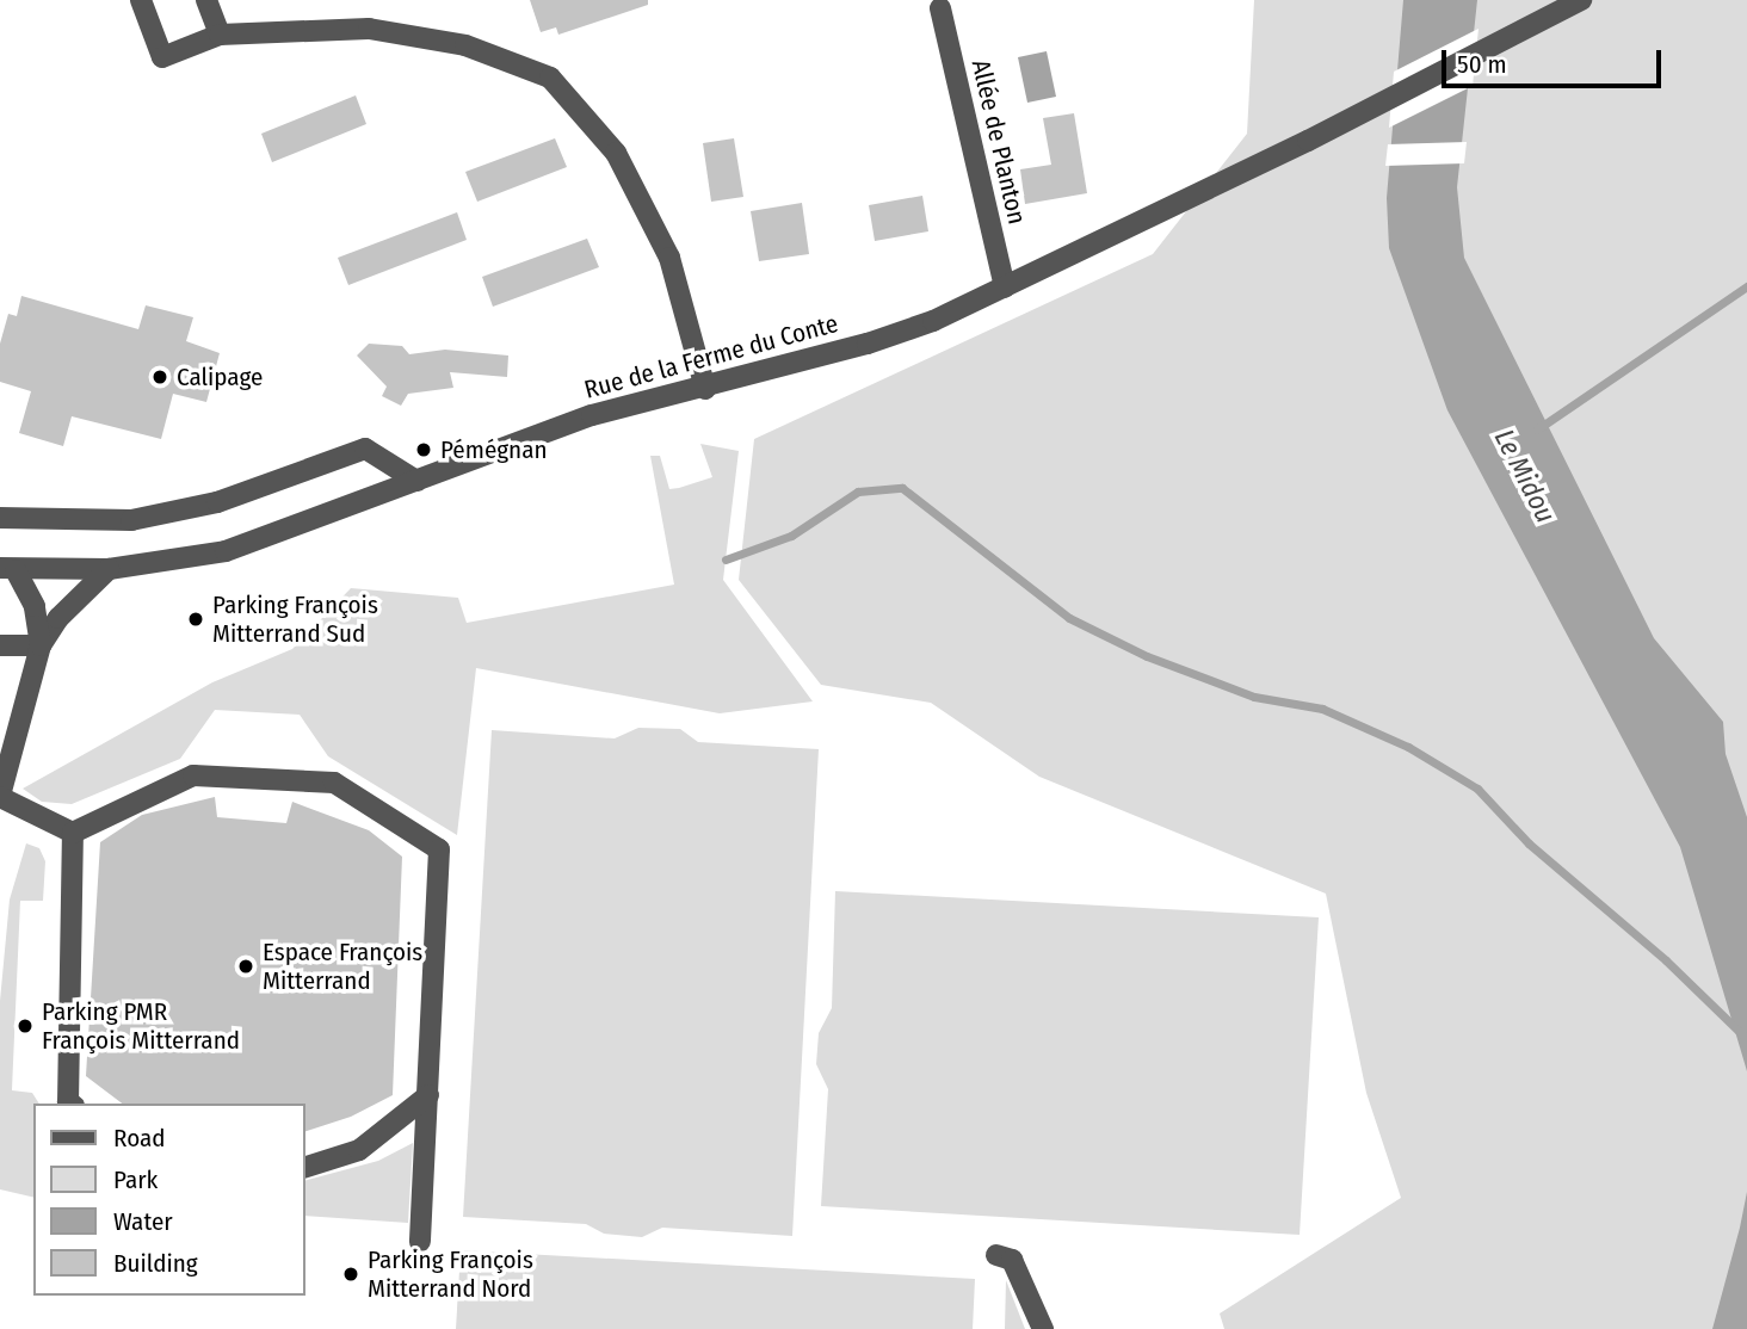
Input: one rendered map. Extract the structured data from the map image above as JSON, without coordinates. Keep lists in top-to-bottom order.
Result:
{
  "streets": {
    "street": ["Allée de Planton", "Rue de la Ferme du Conte"]
  },
  "crossings": [
    ["Allée de Planton", "Rue de la Ferme du Conte"]
  ],
  "water": ["Le Midou"],
  "places": [
    "Calipage",
    "Pémégnan",
    "Parking François Mitterrand Sud",
    "Espace François Mitterrand",
    "Parking PMR François Mitterrand",
    "Parking François Mitterrand Nord"
  ],
  "legend": [
    "Road",
    "Park",
    "Water",
    "Building"
  ],
  "scale_bar": "50 m"
}
